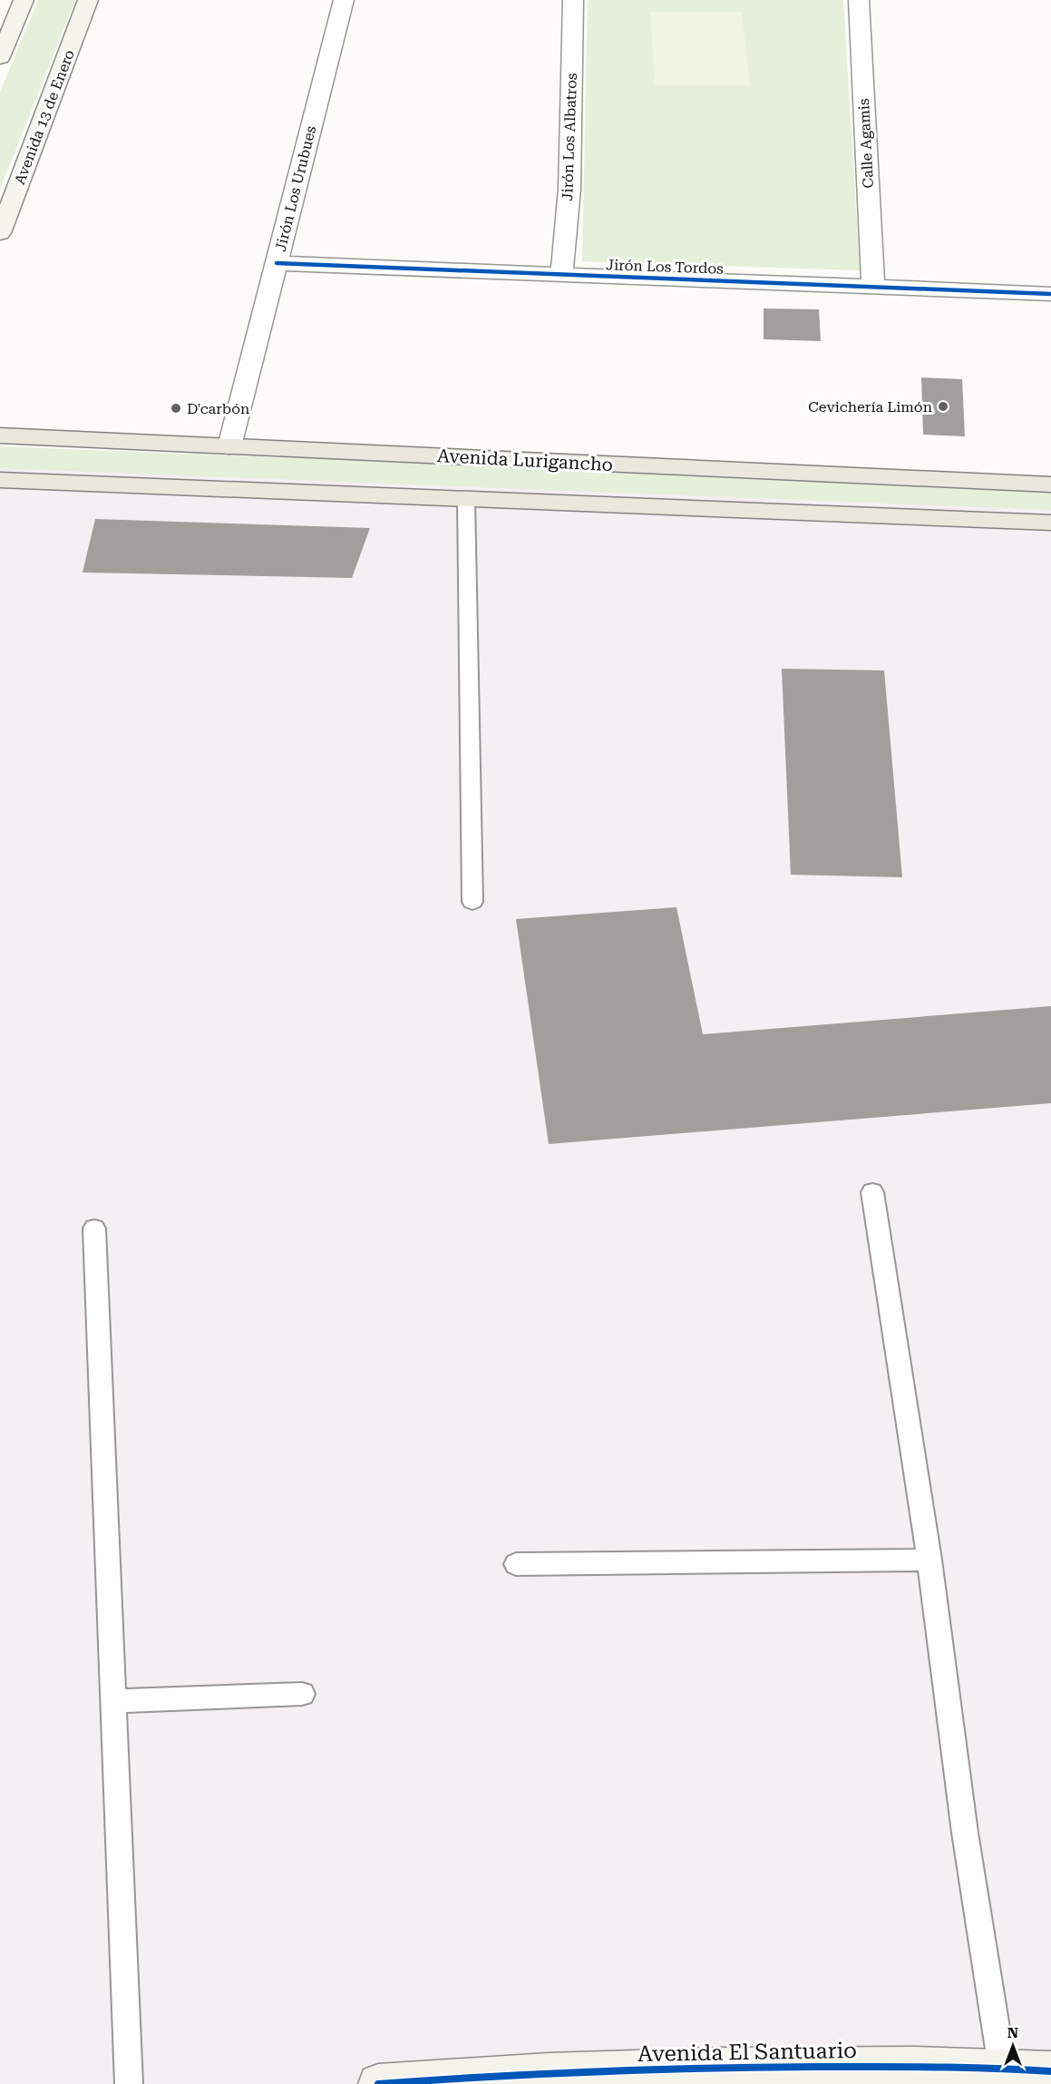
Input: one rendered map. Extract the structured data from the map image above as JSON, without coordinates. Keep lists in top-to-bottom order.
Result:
{
  "streets": {
    "main road": ["Avenida 13 de Enero", "Avenida Lurigancho", "Avenida El Santuario"],
    "street": [
      "Jirón Los Albatros",
      "Calle Agamis",
      "Jirón Los Urubues",
      "Jirón Los Tordos"
    ]
  },
  "crossings": [
    ["Jirón Los Albatros", "Jirón Los Tordos"],
    ["Calle Agamis", "Jirón Los Tordos"],
    ["Jirón Los Urubues", "Jirón Los Tordos"],
    ["Jirón Los Urubues", "Avenida Lurigancho"]
  ],
  "places": ["Cevichería Limón", "D'carbón"],
  "north": "top"
}
